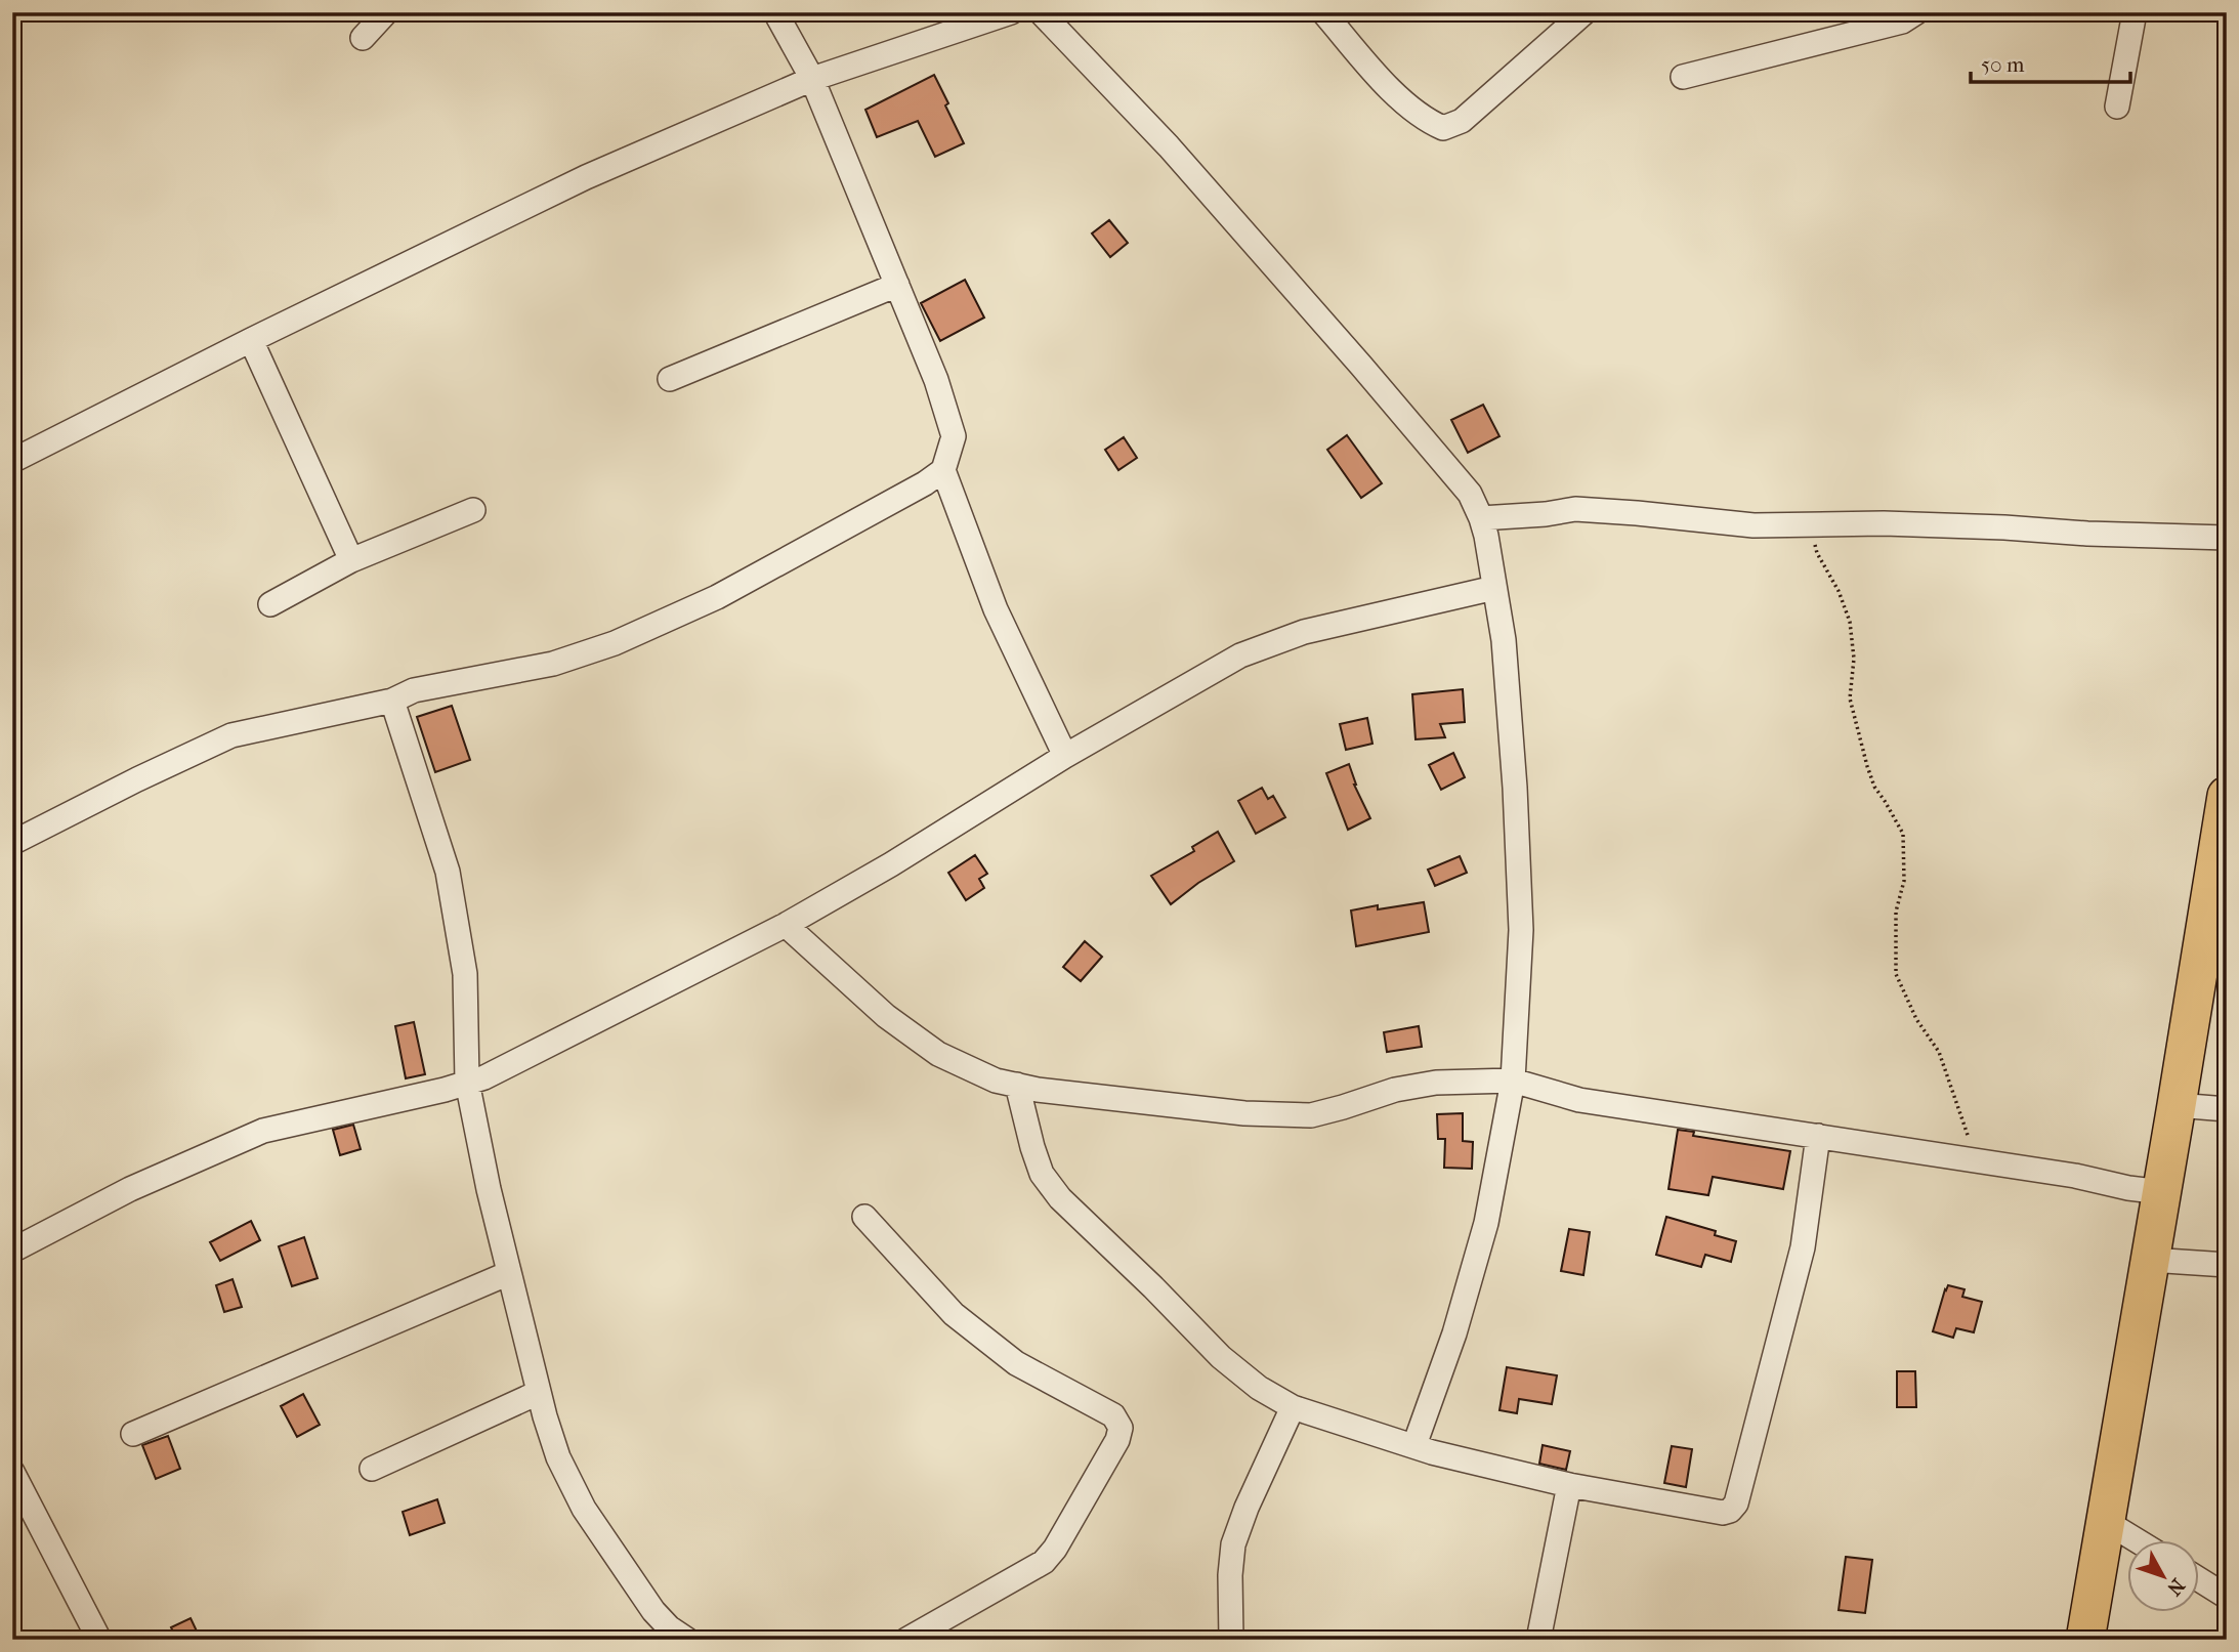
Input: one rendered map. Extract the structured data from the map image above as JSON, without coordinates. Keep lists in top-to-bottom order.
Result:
{
  "scale_bar": "50 m",
  "north": "bottom right"
}
